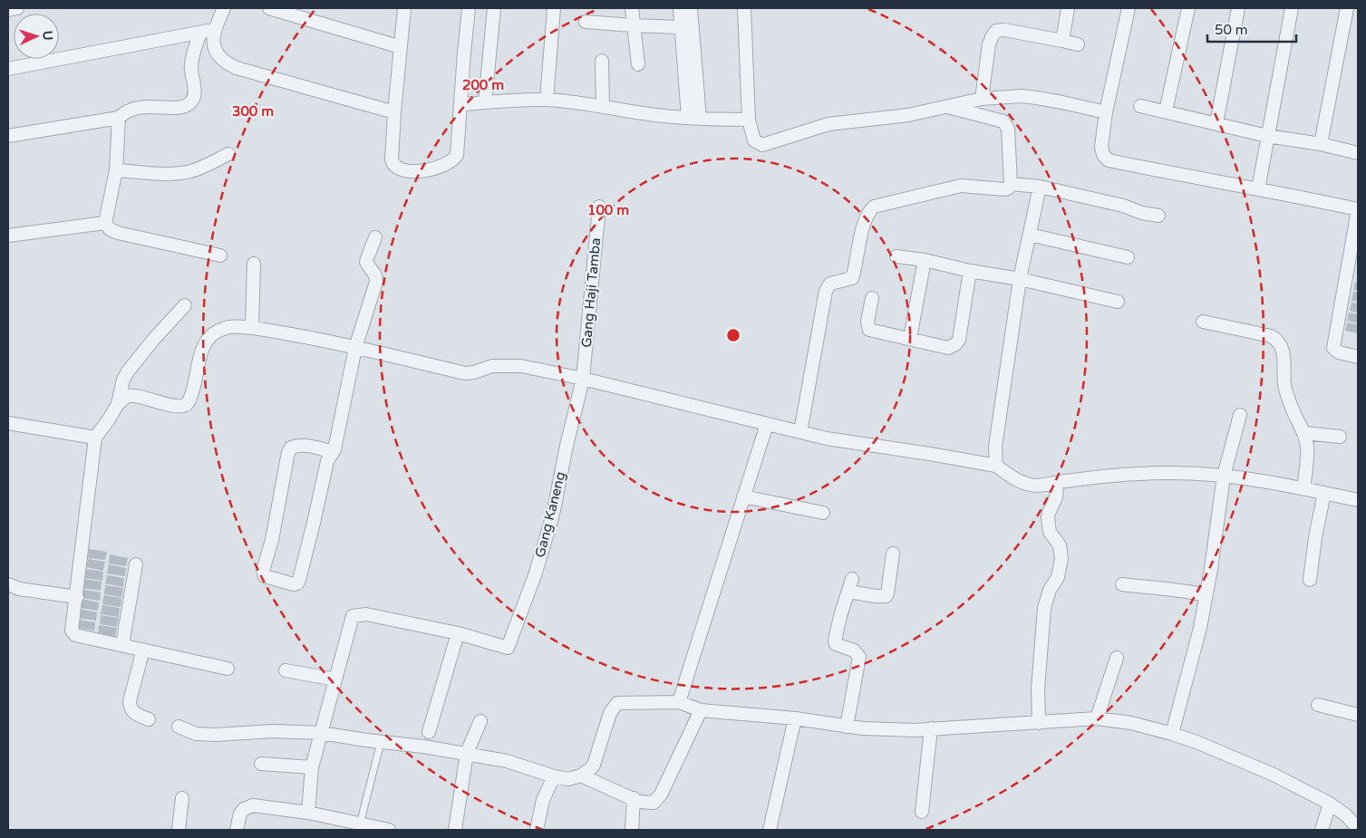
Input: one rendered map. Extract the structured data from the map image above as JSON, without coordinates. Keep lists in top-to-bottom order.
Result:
{
  "streets": {
    "street": ["Gang Haji Tamba", "Gang Kaneng"]
  },
  "crossings": [
    ["Gang Haji Tamba", "Gang Kaneng"]
  ],
  "scale_bar": "50 m",
  "north": "right",
  "rings": ["200 m", "300 m", "100 m"]
}
